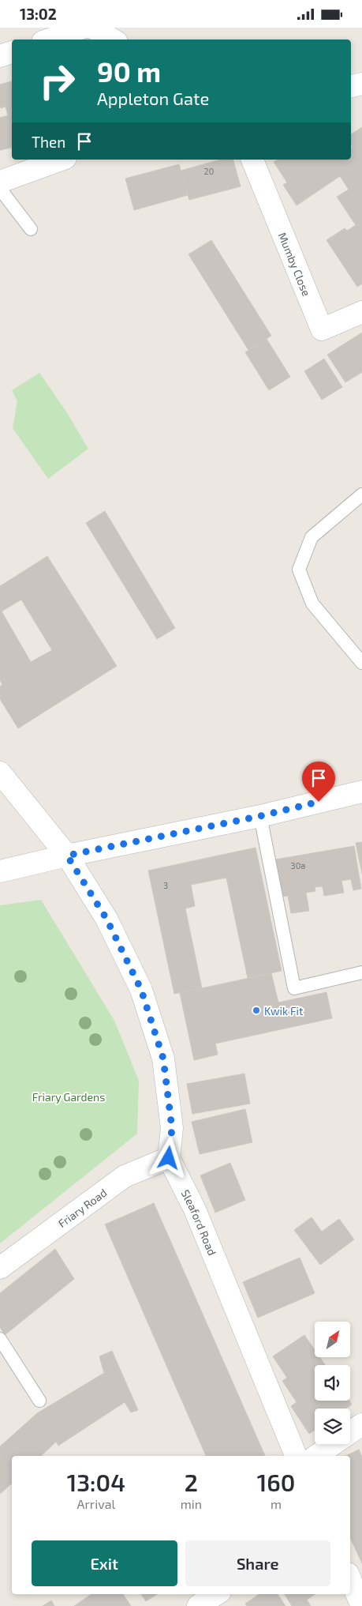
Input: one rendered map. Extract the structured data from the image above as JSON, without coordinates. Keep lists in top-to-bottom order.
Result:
{
  "streets": {
    "street": ["Mumby Close", "Friary Road", "Sleaford Road"]
  },
  "crossings": [
    ["Friary Road", "Sleaford Road"]
  ],
  "parks": ["Friary Gardens"],
  "places": ["Kwik Fit"],
  "house_numbers": ["20", "30a", "3"],
  "north": "top right",
  "page": {
    "status": "13:02",
    "turn": ["90 m", "Appleton Gate"],
    "then": "Then",
    "eta": [
      "13:04",
      "Arrival",
      "2",
      "min",
      "160",
      "m"
    ],
    "buttons": ["Exit", "Share"]
  }
}
